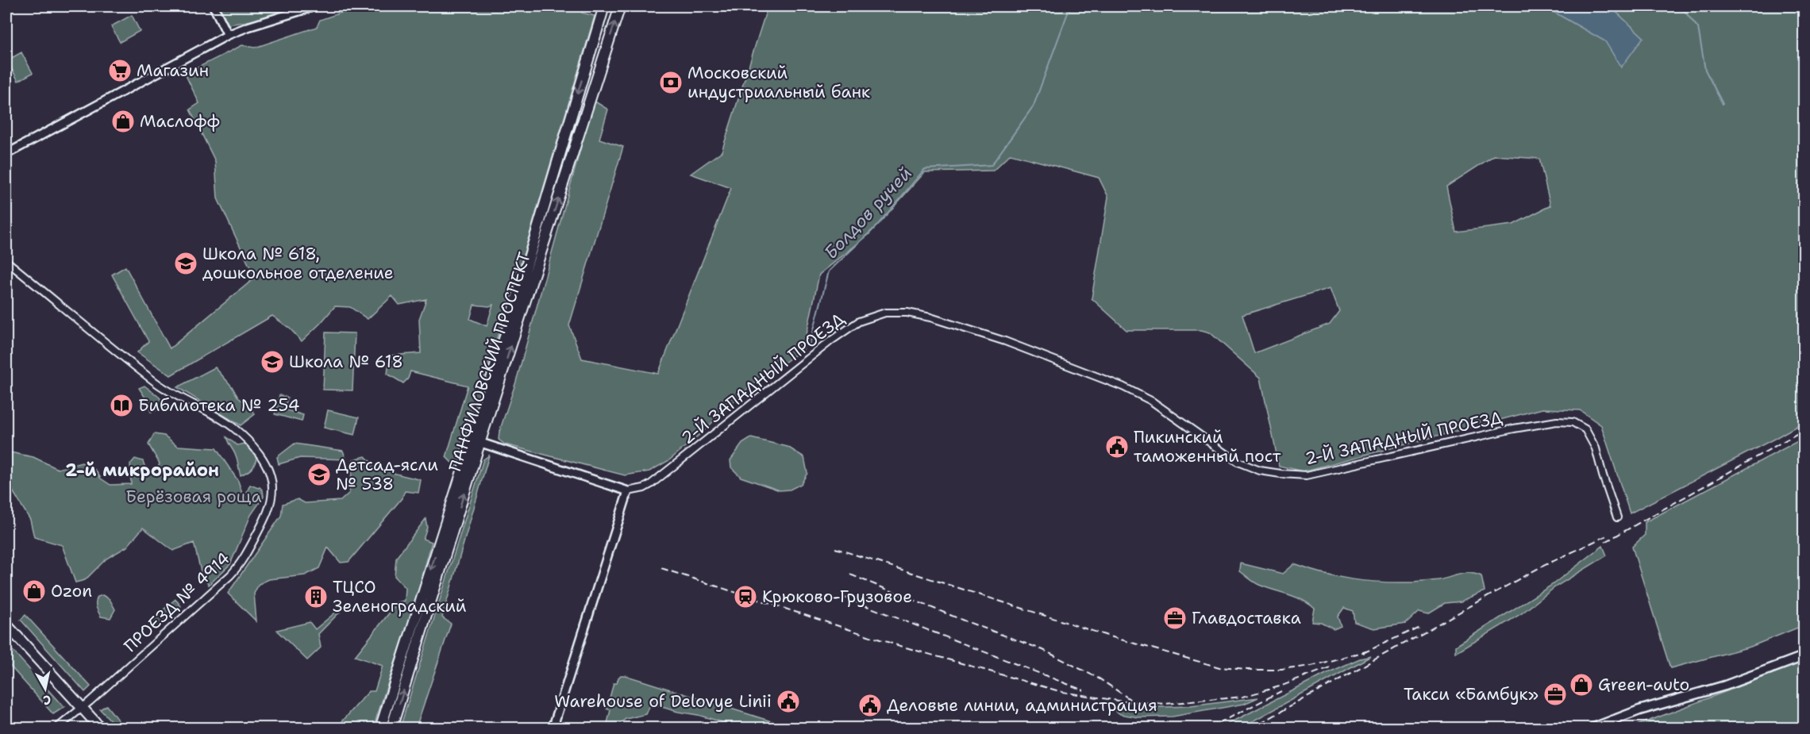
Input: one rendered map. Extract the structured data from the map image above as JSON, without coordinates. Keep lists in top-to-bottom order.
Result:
{
  "streets": {
    "main road": ["ПАНФИЛОВСКИЙ ПРОСПЕКТ"],
    "street": ["2-Й ЗАПАДНЫЙ ПРОЕЗД", "ПРОЕЗД № 4914"]
  },
  "districts": ["2-й микрорайон"],
  "water": ["Болдов ручей"],
  "parks": ["Берёзовая роща"],
  "places": {
    "supermarket": ["Магазин"],
    "bank": ["Московский индустриальный банк"],
    "shop": ["Маслофф", "Ozon", "Green-auto"],
    "school or university": ["Школа № 618, дошкольное отделение", "Школа № 618", "Детсад-ясли № 538"],
    "library": ["Библиотека № 254"],
    "public building": ["Пикинский таможенный пост", "Warehouse of Delovye Linii", "Деловые линии, администрация"],
    "building": ["ТЦСО Зеленоградский"],
    "station": ["Крюково-Грузовое"],
    "office": ["Главдоставка", "Такси «Бамбук»"]
  },
  "north": "bottom"
}
